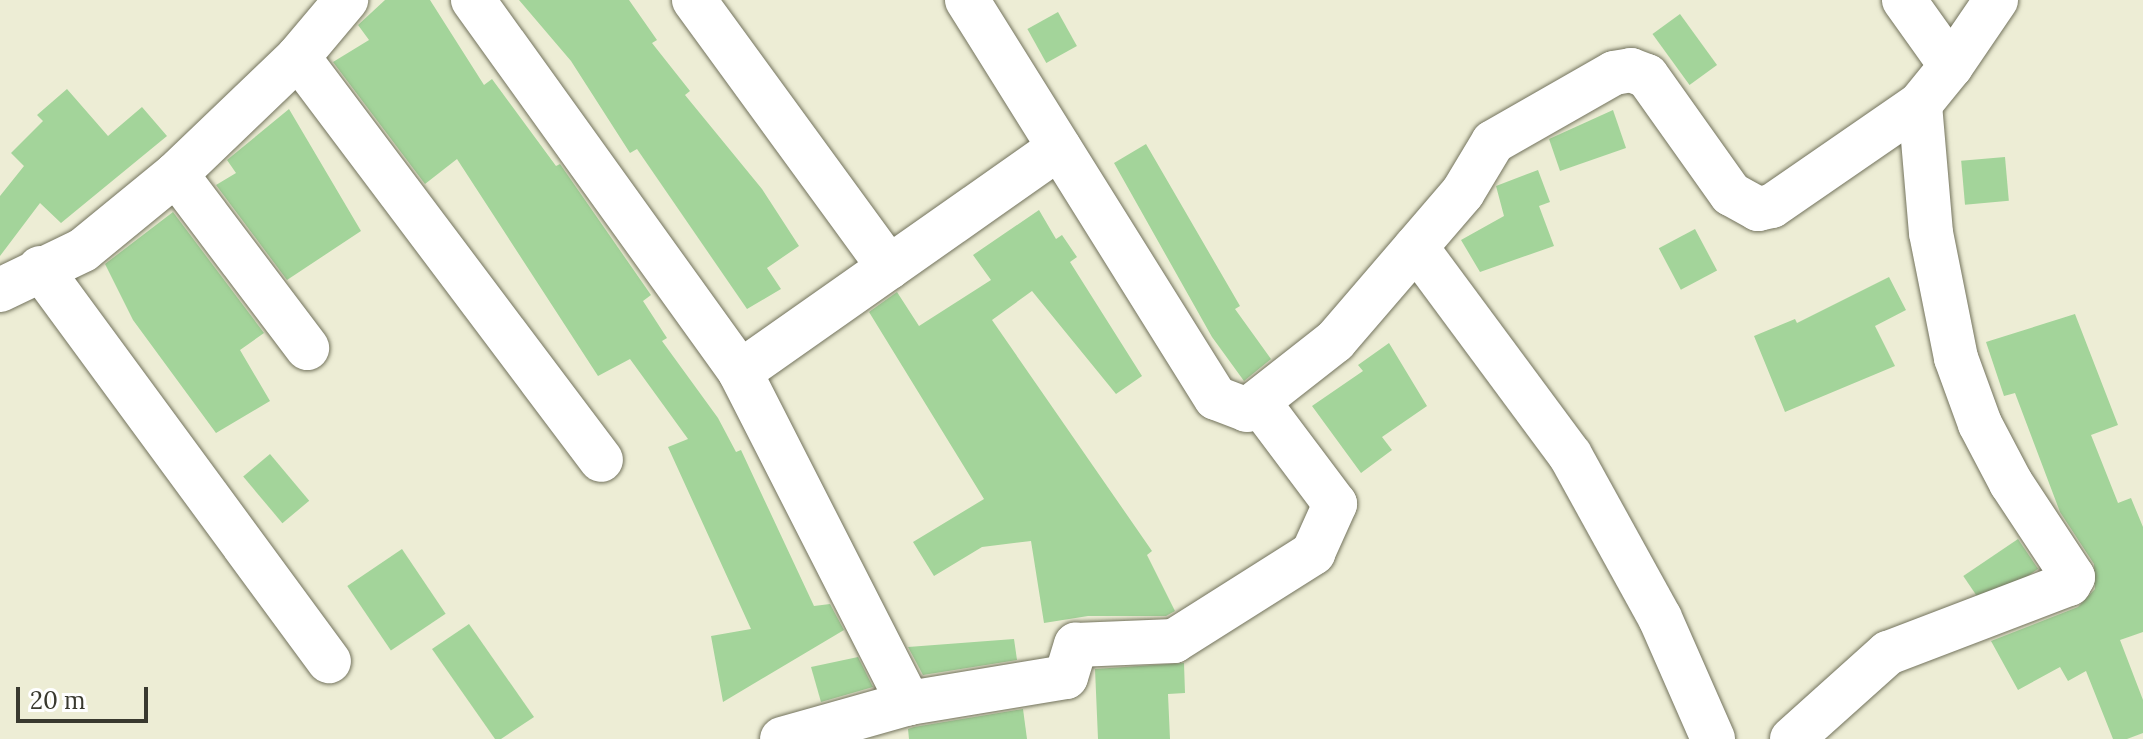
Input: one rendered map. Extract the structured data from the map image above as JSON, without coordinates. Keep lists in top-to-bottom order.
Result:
{
  "scale_bar": "20 m"
}
